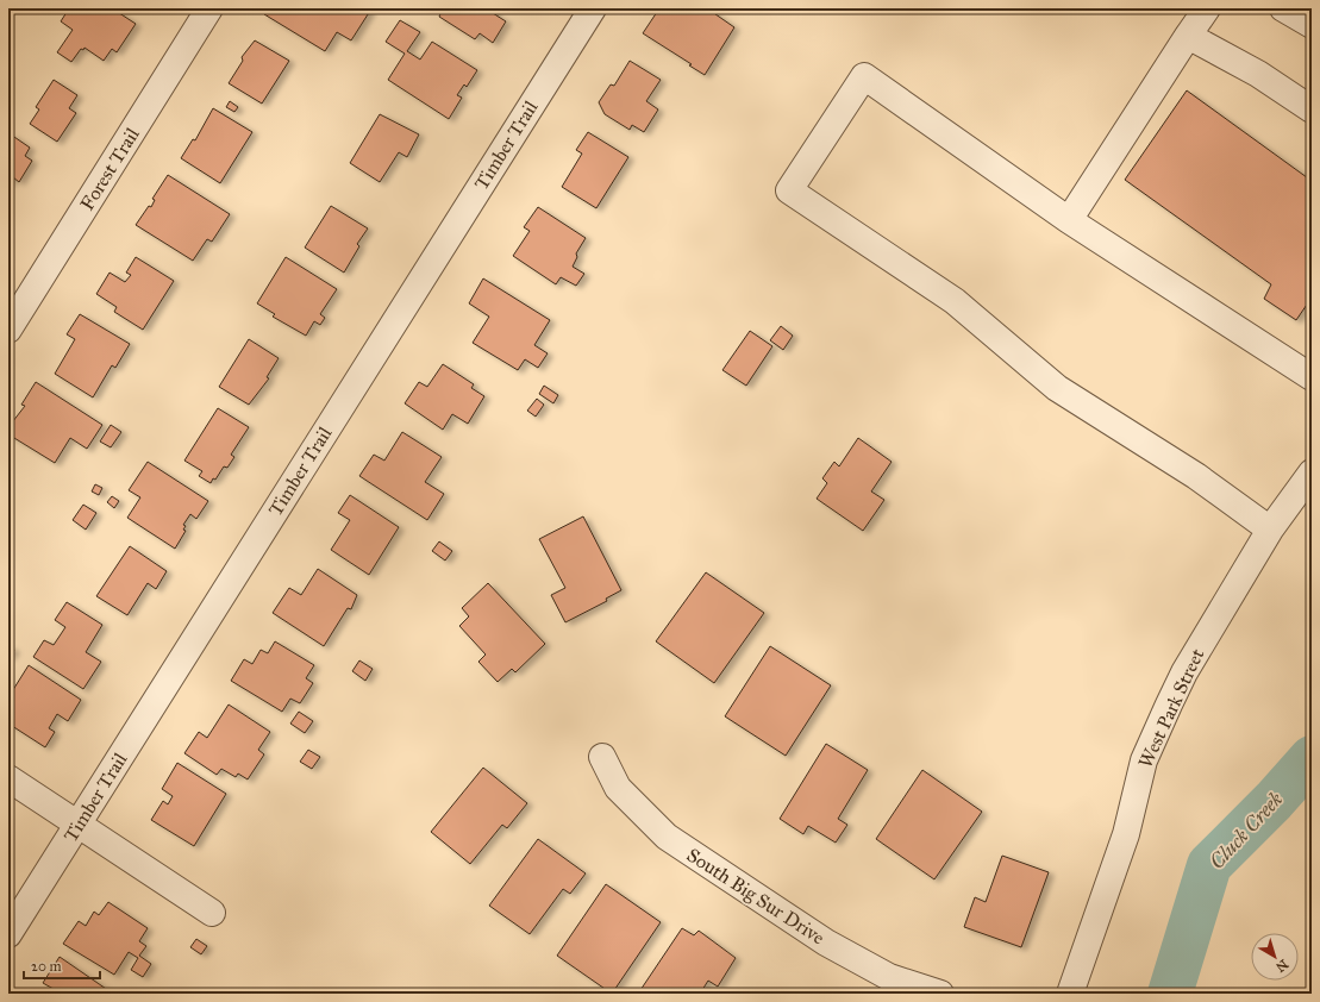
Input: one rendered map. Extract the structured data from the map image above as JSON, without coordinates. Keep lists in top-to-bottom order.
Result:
{
  "streets": {
    "street": [
      "Timber Trail",
      "Forest Trail",
      "West Park Street",
      "South Big Sur Drive"
    ]
  },
  "water": ["Cluck Creek"],
  "scale_bar": "20 m",
  "north": "bottom right"
}
